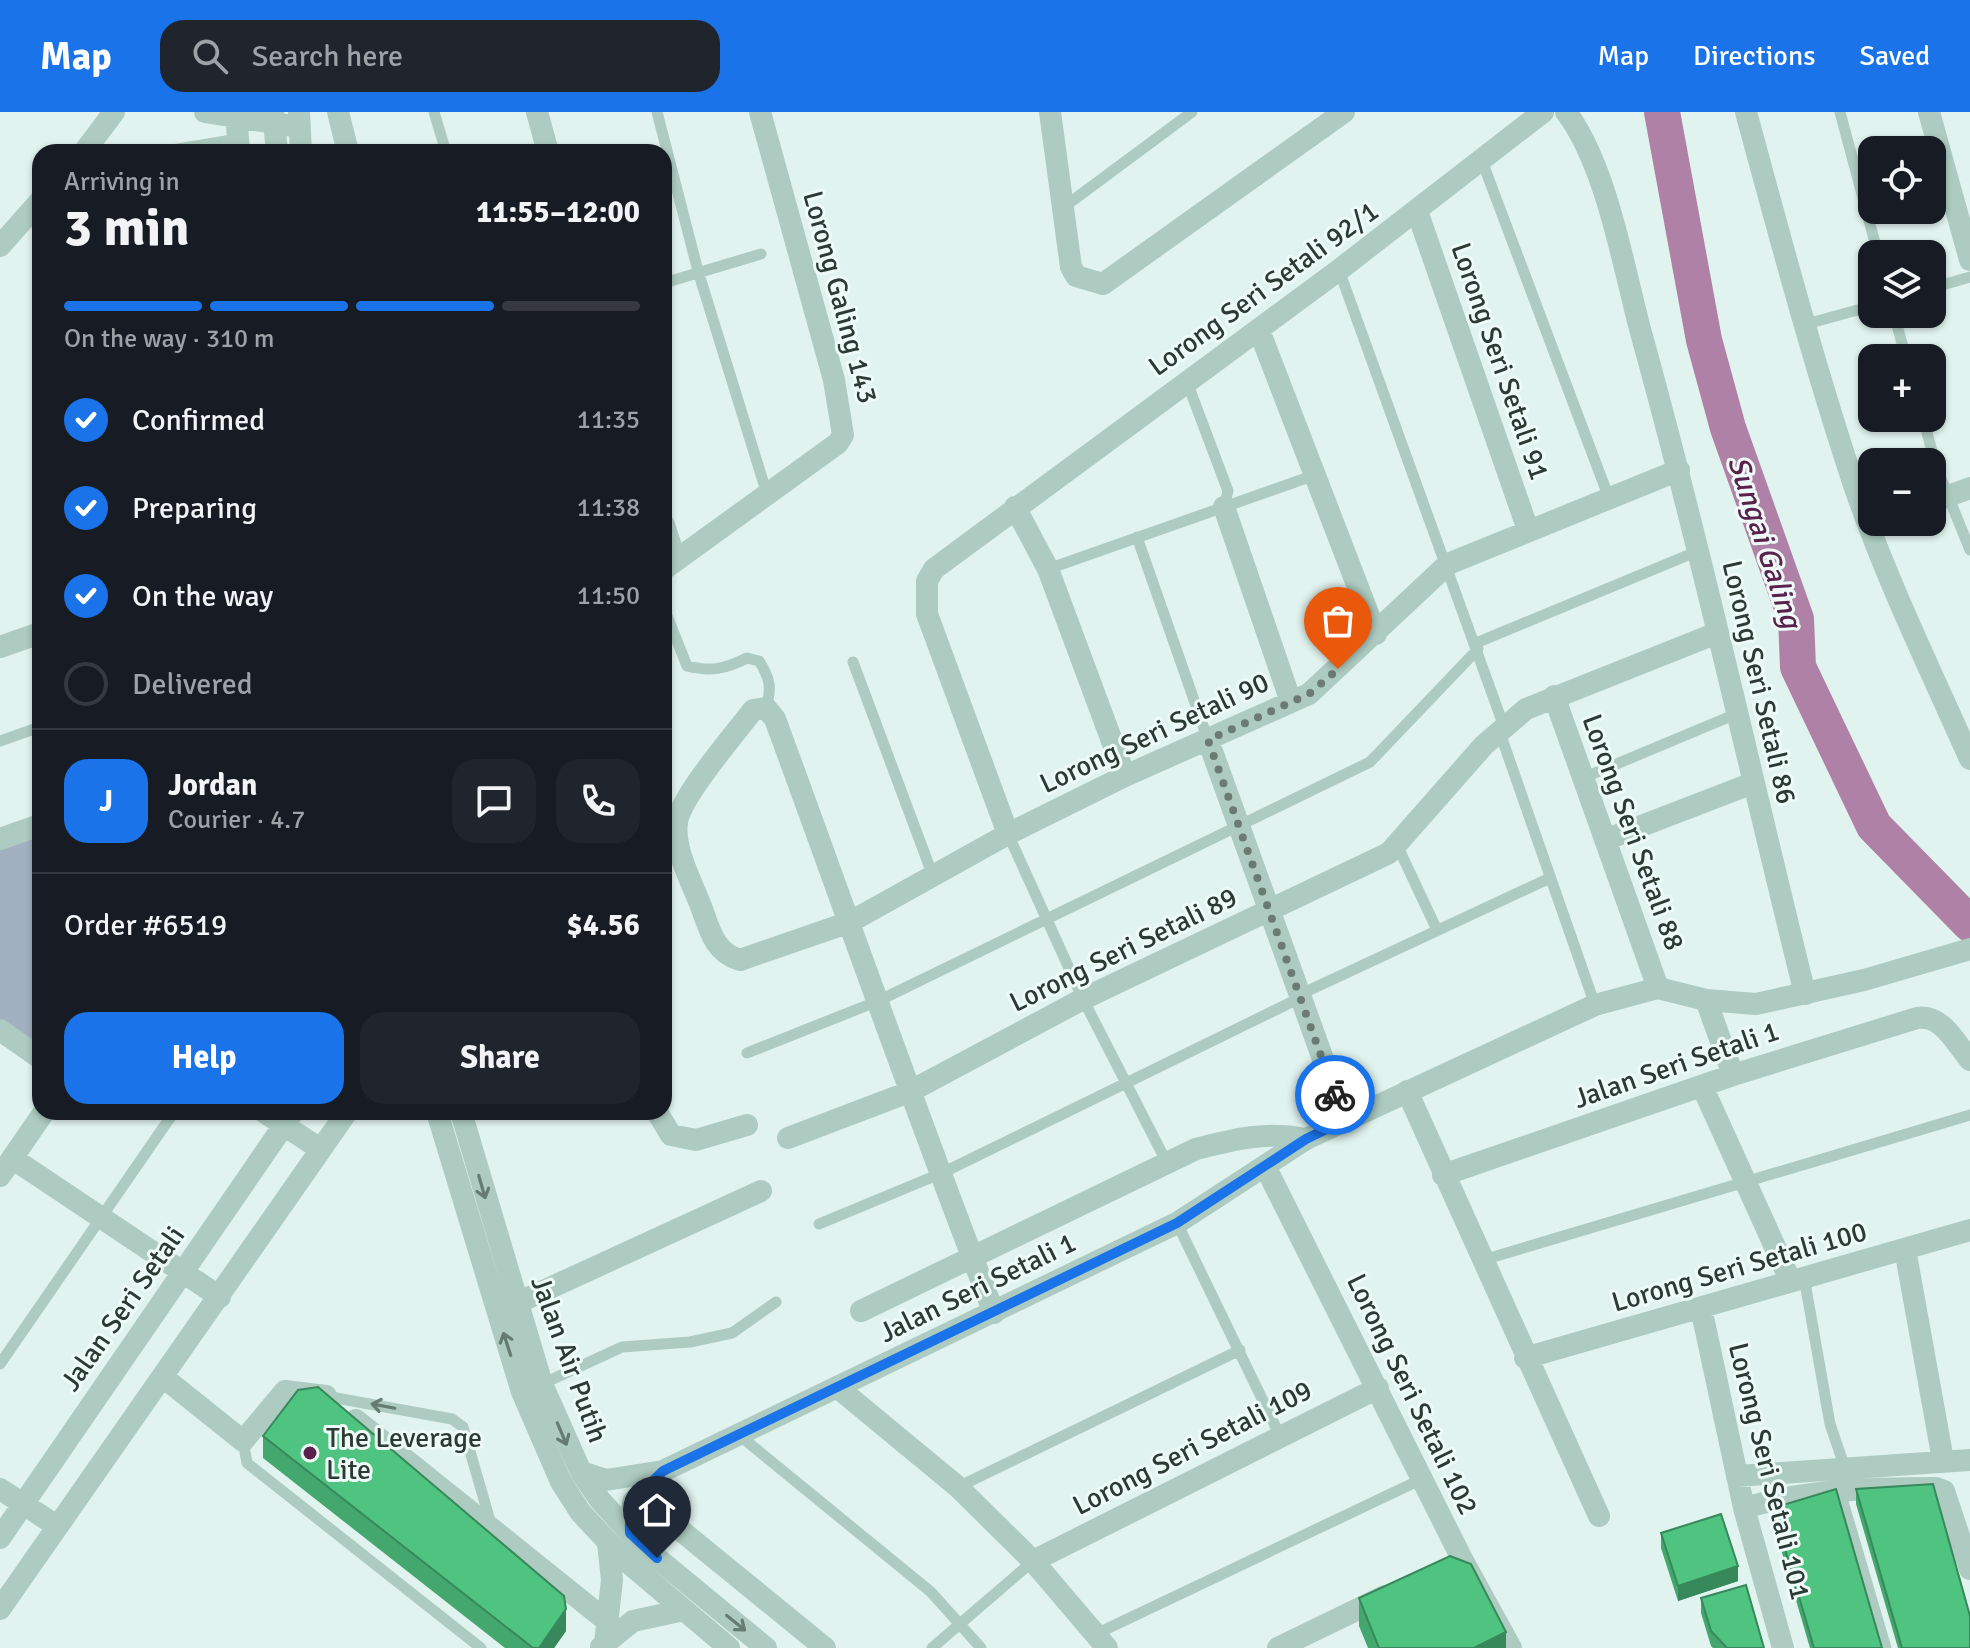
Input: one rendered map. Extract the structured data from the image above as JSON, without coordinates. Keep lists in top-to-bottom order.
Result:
{
  "streets": {
    "street": [
      "Lorong Seri Setali 92/1",
      "Lorong Galing 143",
      "Lorong Seri Setali 91",
      "Lorong Seri Setali 86",
      "Lorong Seri Setali 90",
      "Lorong Seri Setali 88",
      "Lorong Seri Setali 89",
      "Jalan Seri Setali 1",
      "Lorong Seri Setali 100",
      "Jalan Seri Setali",
      "Jalan Air Putih",
      "Lorong Seri Setali 102",
      "Lorong Seri Setali 109",
      "Lorong Seri Setali 101"
    ]
  },
  "crossings": [
    ["Lorong Seri Setali 92/1", "Lorong Seri Setali 91"],
    ["Lorong Seri Setali 92/1", "Lorong Seri Setali 90"],
    ["Lorong Seri Setali 91", "Lorong Seri Setali 90"],
    ["Lorong Seri Setali 86", "Lorong Seri Setali 90"],
    ["Lorong Seri Setali 86", "Lorong Seri Setali 89"],
    ["Lorong Seri Setali 86", "Jalan Seri Setali 1"],
    ["Lorong Seri Setali 88", "Lorong Seri Setali 89"],
    ["Lorong Seri Setali 88", "Jalan Seri Setali 1"],
    ["Jalan Seri Setali 1", "Jalan Air Putih"],
    ["Jalan Seri Setali 1", "Lorong Seri Setali 102"],
    ["Lorong Seri Setali 100", "Lorong Seri Setali 101"],
    ["Lorong Seri Setali 102", "Lorong Seri Setali 109"]
  ],
  "water": ["Sungai Galing"],
  "places": ["The Leverage Lite"],
  "page": {
    "header": "Map",
    "search": "Search here",
    "nav": ["Map", "Directions", "Saved"],
    "map_buttons": ["+", "−"],
    "heading": ["3 min", "Arriving in", "11:55–12:00"],
    "panel": [
      "Jordan",
      "Courier · 4.7",
      "Order #6519",
      "$4.56"
    ],
    "bar": "On the way · 310 m",
    "list": [
      ["Confirmed", "11:35"],
      ["Preparing", "11:38"],
      ["On the way", "11:50"],
      "Delivered"
    ],
    "round": "J",
    "buttons": ["Help", "Share"]
  }
}
